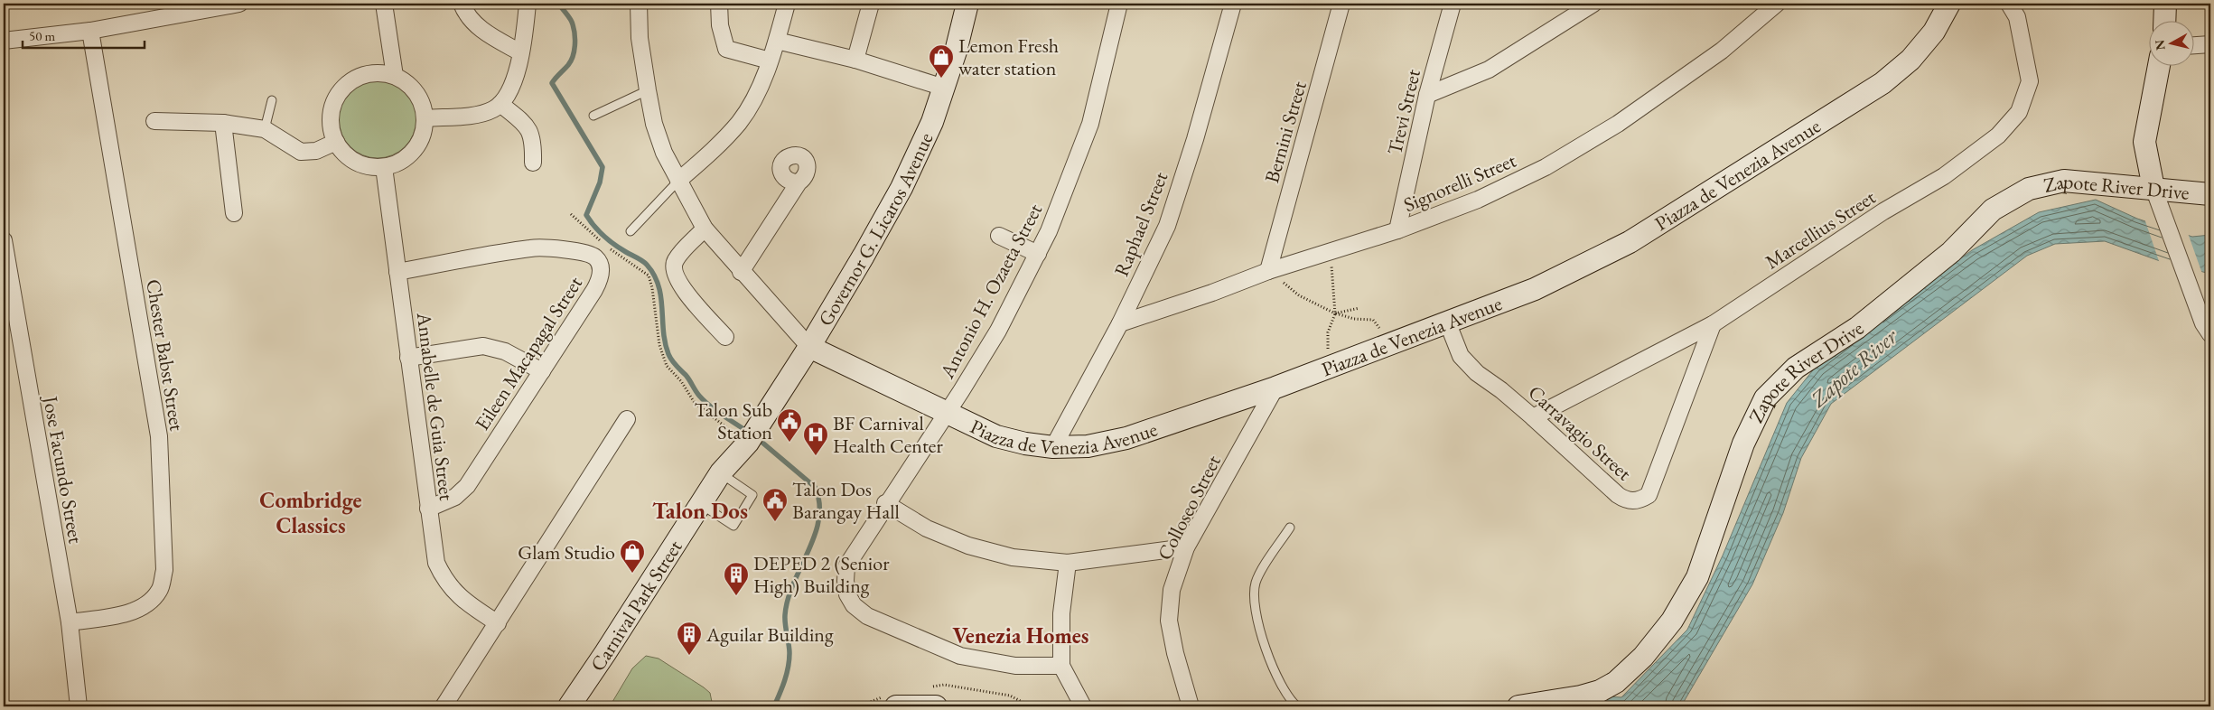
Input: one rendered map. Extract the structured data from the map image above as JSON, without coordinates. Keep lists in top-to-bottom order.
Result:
{
  "streets": {
    "street": [
      "Trevi Street",
      "Bernini Street",
      "Piazza de Venezia Avenue",
      "Signorelli Street",
      "Zapote River Drive",
      "Raphael Street",
      "Governor G. Licaros Avenue",
      "Marcellius Street",
      "Antonio H. Ozaeta Street",
      "Eileen Macapagal Street",
      "Chester Babst Street",
      "Annabelle de Guia Street",
      "Carravagio Street",
      "Jose Facundo Street",
      "Colloseo Street",
      "Carnival Park Street"
    ]
  },
  "crossings": [
    ["Trevi Street", "Signorelli Street"],
    ["Bernini Street", "Signorelli Street"],
    ["Piazza de Venezia Avenue", "Raphael Street"],
    ["Piazza de Venezia Avenue", "Governor G. Licaros Avenue"],
    ["Piazza de Venezia Avenue", "Antonio H. Ozaeta Street"],
    ["Piazza de Venezia Avenue", "Carravagio Street"],
    ["Piazza de Venezia Avenue", "Colloseo Street"],
    ["Signorelli Street", "Raphael Street"],
    ["Governor G. Licaros Avenue", "Carnival Park Street"],
    ["Marcellius Street", "Carravagio Street"],
    ["Eileen Macapagal Street", "Annabelle de Guia Street"],
    ["Chester Babst Street", "Jose Facundo Street"]
  ],
  "districts": ["Combridge Classics", "Talon Dos", "Venezia Homes"],
  "water": ["Zapote River"],
  "places": {
    "shop": ["Lemon Fresh water station", "Glam Studio"],
    "public building": ["Talon Sub Station", "Talon Dos Barangay Hall"],
    "hospital": ["BF Carnival Health Center"],
    "building": ["DEPED 2 (Senior High) Building", "Aguilar Building"]
  },
  "scale_bar": "50 m",
  "north": "left"
}
